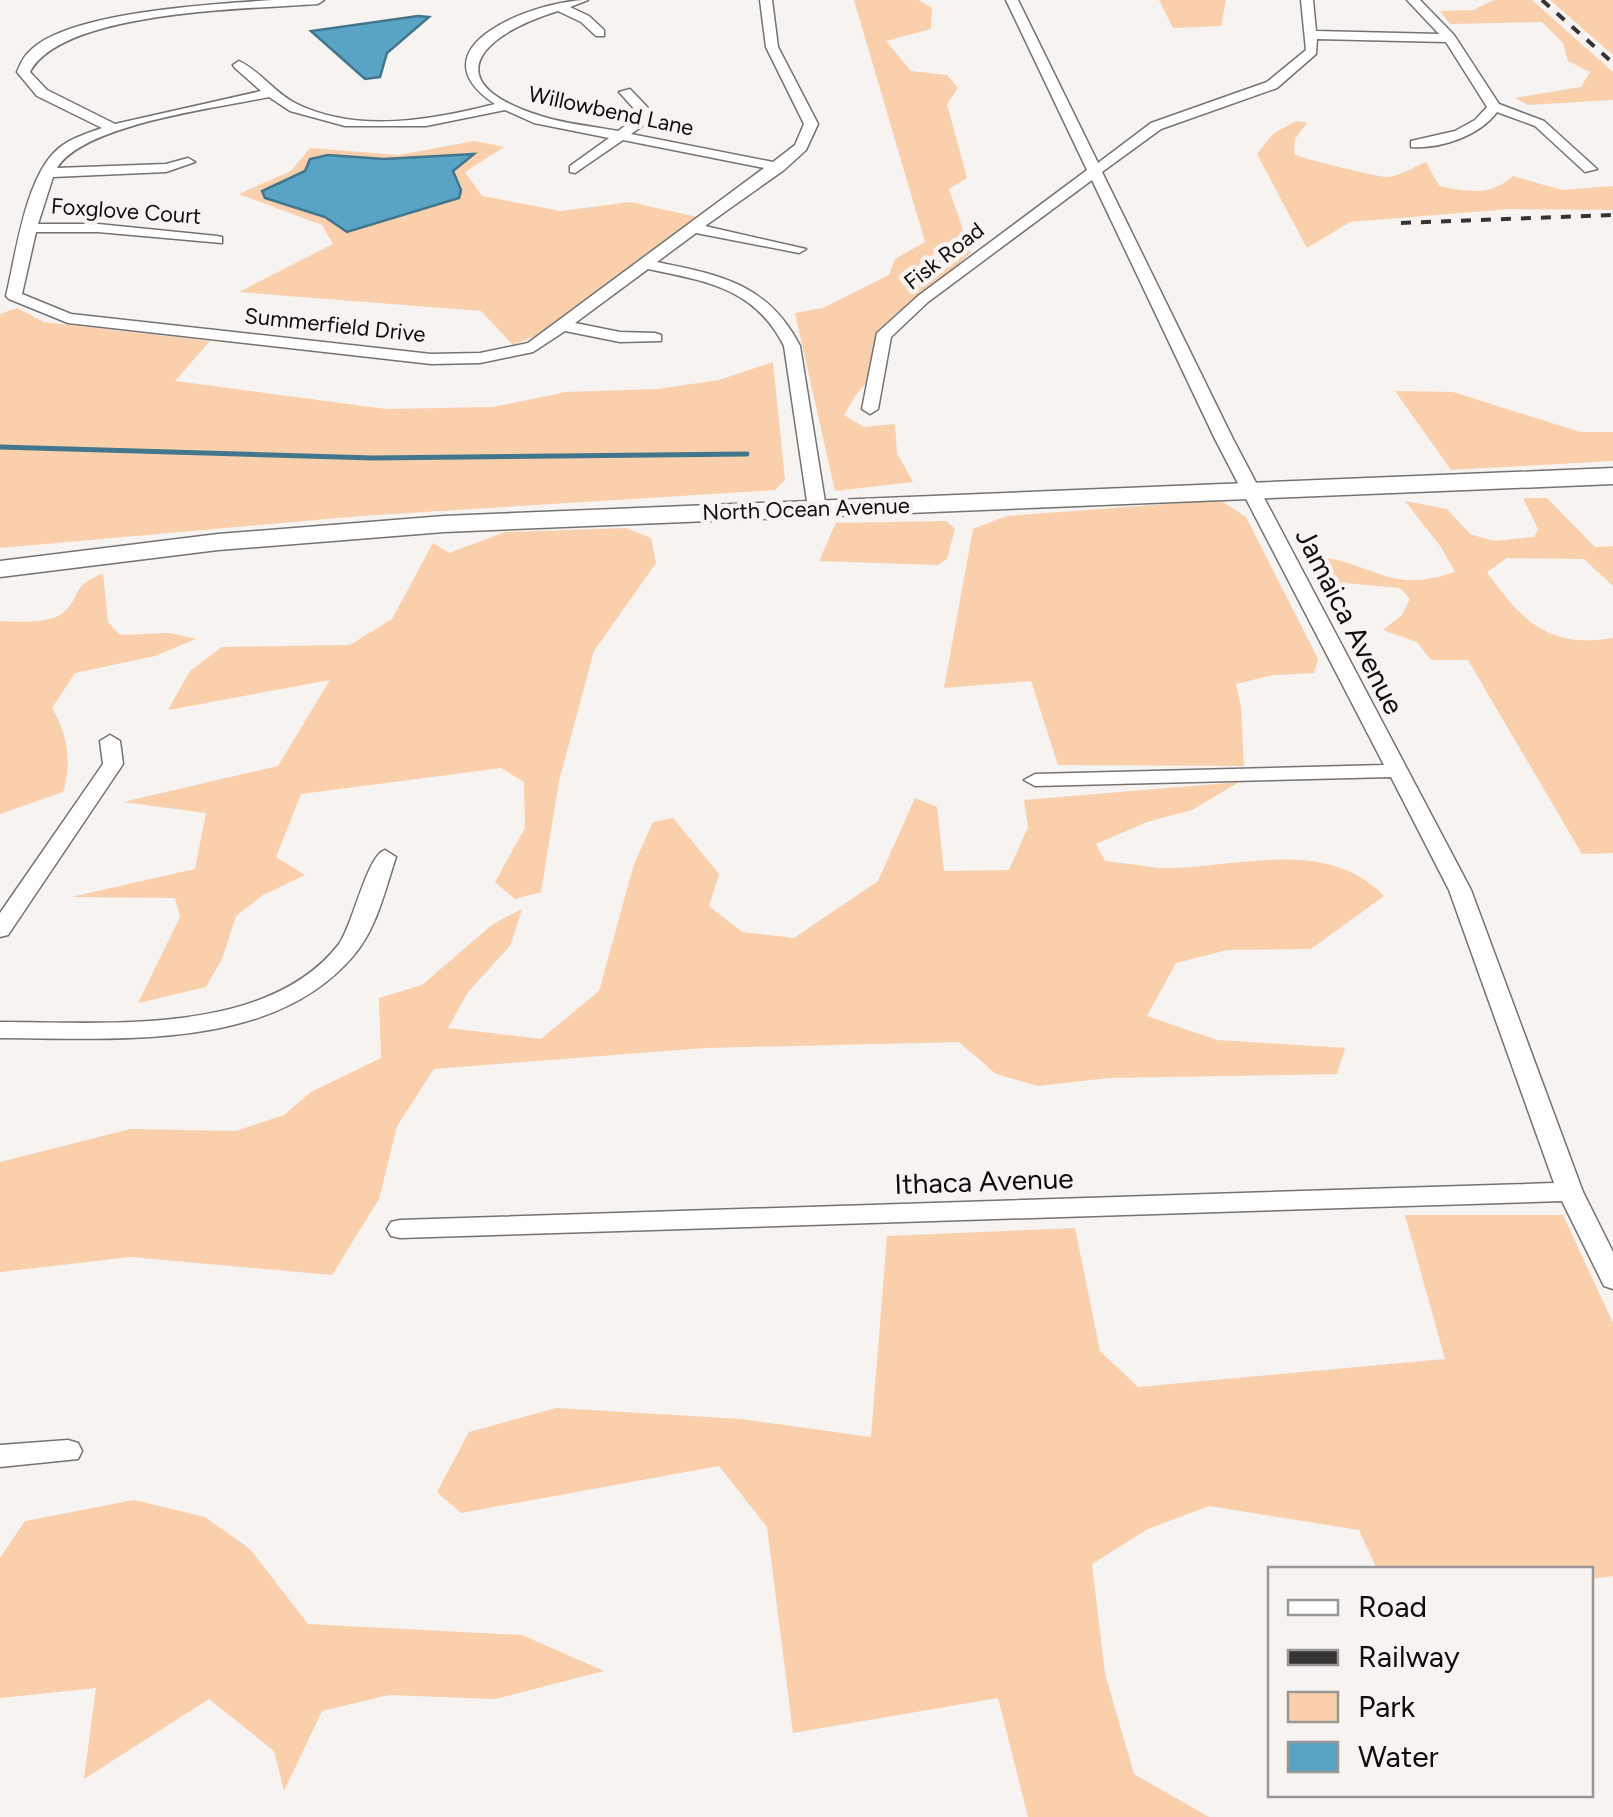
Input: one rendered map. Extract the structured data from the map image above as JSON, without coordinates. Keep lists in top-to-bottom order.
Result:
{
  "streets": {
    "main road": ["North Ocean Avenue"],
    "street": [
      "Willowbend Lane",
      "Foxglove Court",
      "Fisk Road",
      "Summerfield Drive",
      "Jamaica Avenue",
      "Ithaca Avenue"
    ]
  },
  "crossings": [
    ["Willowbend Lane", "Summerfield Drive"],
    ["Foxglove Court", "Summerfield Drive"],
    ["Fisk Road", "Jamaica Avenue"],
    ["North Ocean Avenue", "Jamaica Avenue"],
    ["Jamaica Avenue", "Ithaca Avenue"]
  ],
  "legend": [
    "Road",
    "Railway",
    "Park",
    "Water"
  ]
}
